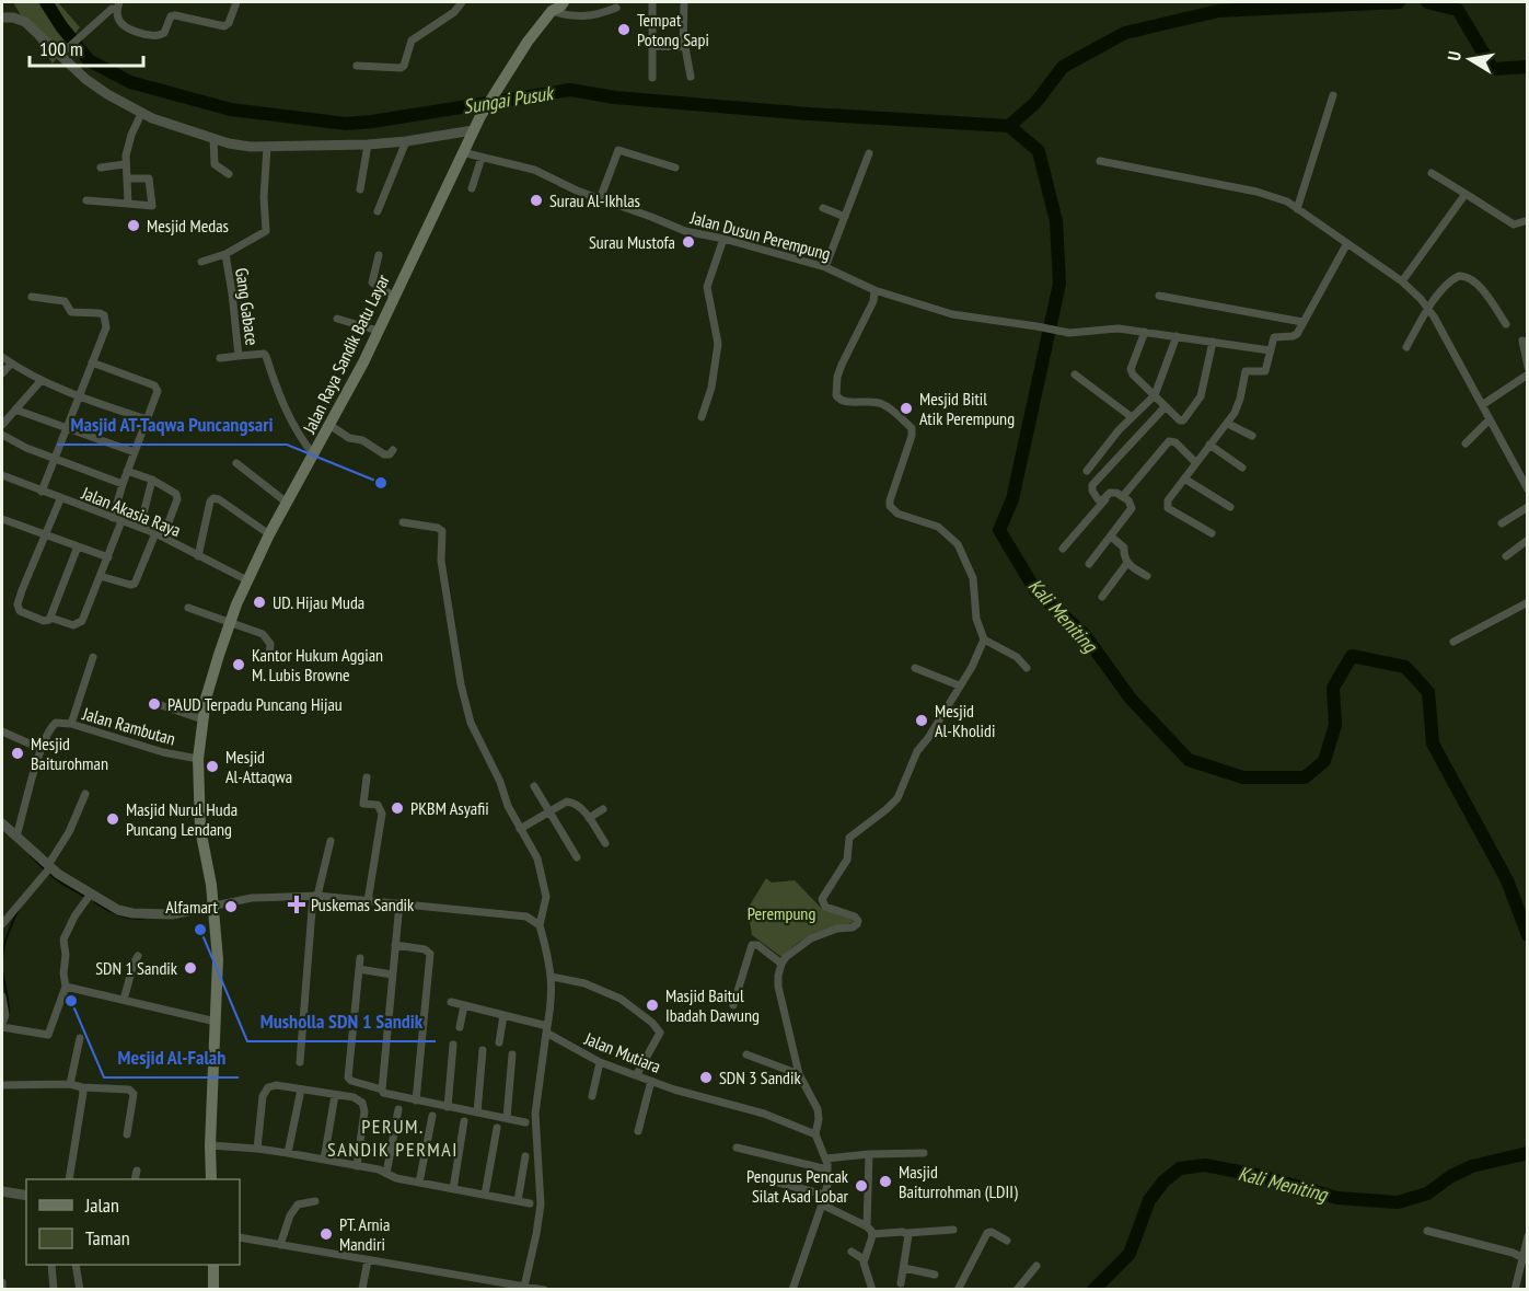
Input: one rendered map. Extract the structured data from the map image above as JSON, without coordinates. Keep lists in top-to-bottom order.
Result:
{
  "streets": {
    "main road": ["Jalan Raya Sandik Batu Layar"],
    "street": [
      "Jalan Dusun Perempung",
      "Gang Gabace",
      "Jalan Akasia Raya",
      "Jalan Rambutan",
      "Jalan Mutiara"
    ]
  },
  "crossings": [
    ["Jalan Dusun Perempung", "Jalan Raya Sandik Batu Layar"],
    ["Gang Gabace", "Jalan Raya Sandik Batu Layar"],
    ["Jalan Raya Sandik Batu Layar", "Jalan Akasia Raya"],
    ["Jalan Raya Sandik Batu Layar", "Jalan Rambutan"]
  ],
  "districts": ["PERUM. SANDIK PERMAI"],
  "water": ["Sungai Pusuk", "Kali Meniting"],
  "parks": ["Perempung"],
  "places": {
    "other": [
      "Tempat Potong Sapi",
      "Surau Al-Ikhlas",
      "Mesjid Medas",
      "Surau Mustofa",
      "Mesjid Bitil Atik Perempung",
      "Masjid AT-Taqwa Puncangsari",
      "UD. Hijau Muda",
      "Kantor Hukum Aggian M. Lubis Browne",
      "PAUD Terpadu Puncang Hijau",
      "Mesjid Al-Kholidi",
      "Mesjid Baiturohman",
      "Mesjid Al-Attaqwa",
      "PKBM Asyafii",
      "Masjid Nurul Huda Puncang Lendang",
      "Alfamart",
      "Musholla SDN 1 Sandik",
      "SDN 1 Sandik",
      "Mesjid Al-Falah",
      "Masjid Baitul Ibadah Dawung",
      "SDN 3 Sandik",
      "Masjid Baiturrohman (LDII)",
      "Pengurus Pencak Silat Asad Lobar",
      "PT. Arnia Mandiri"
    ],
    "health": ["Puskemas Sandik"]
  },
  "legend": ["Jalan", "Taman"],
  "scale_bar": "100 m",
  "north": "left"
}
